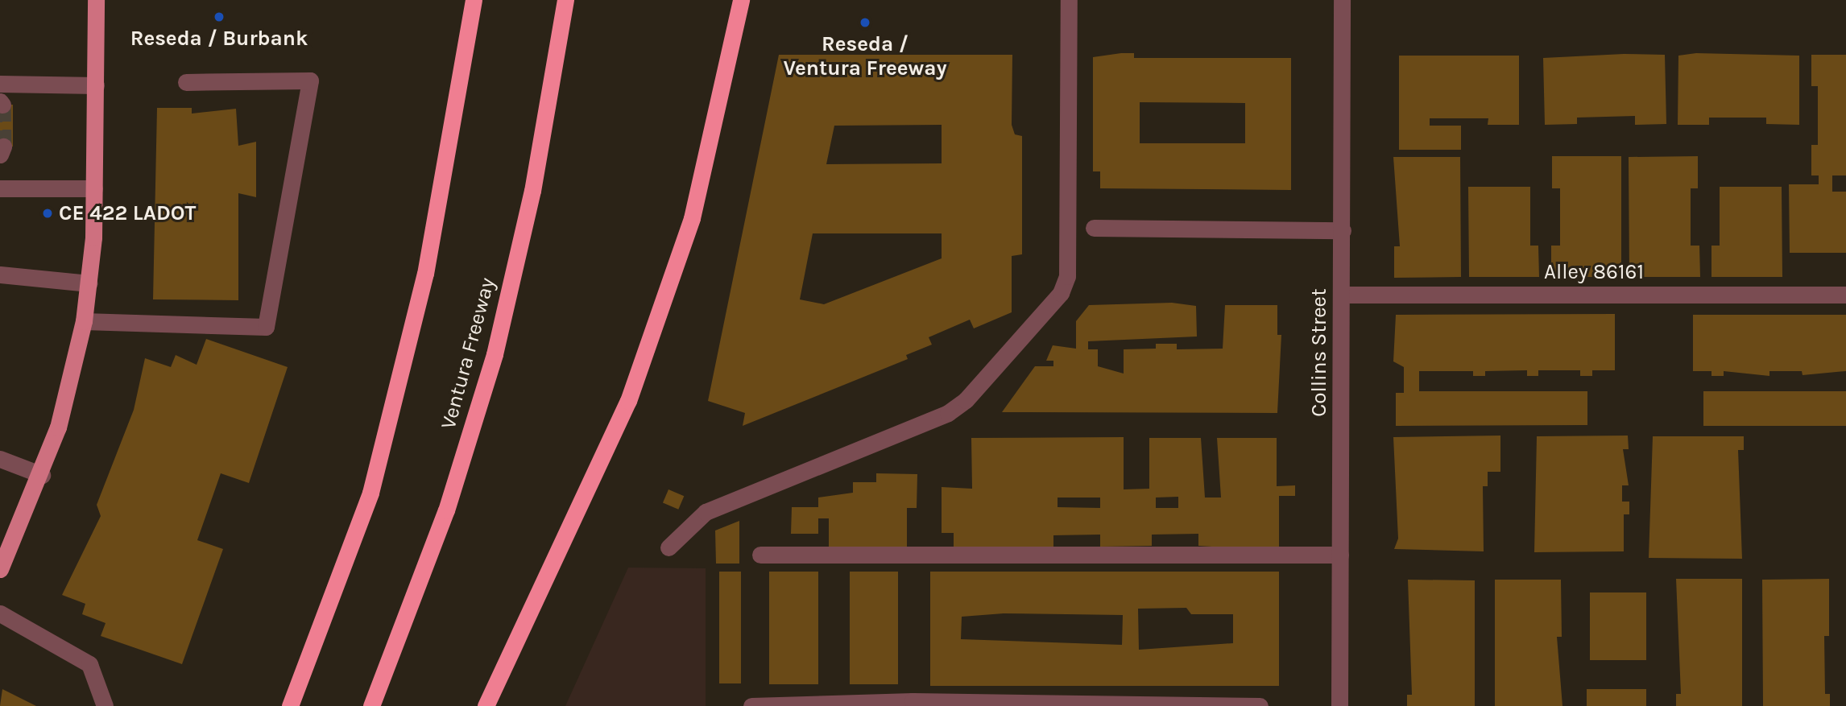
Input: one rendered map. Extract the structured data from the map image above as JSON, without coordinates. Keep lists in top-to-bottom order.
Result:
{
  "streets": {
    "highway": ["Ventura Freeway"],
    "street": ["Alley 86161", "Collins Street"]
  },
  "crossings": [
    ["Alley 86161", "Collins Street"]
  ],
  "places": ["Reseda / Burbank", "Reseda / Ventura Freeway", "CE 422 LADOT"]
}
